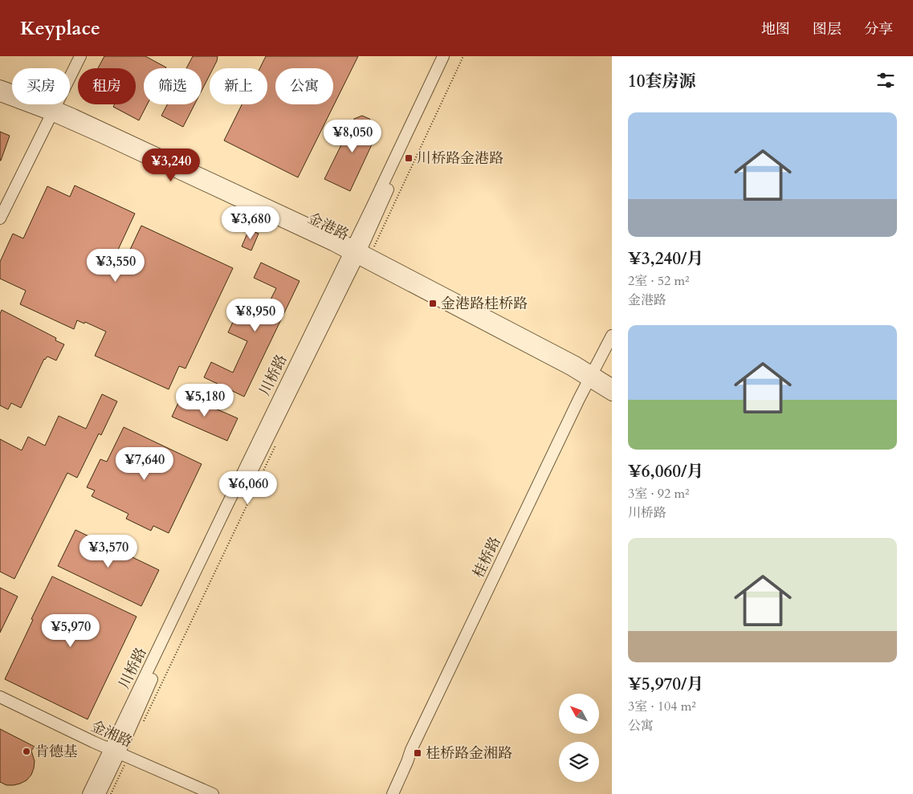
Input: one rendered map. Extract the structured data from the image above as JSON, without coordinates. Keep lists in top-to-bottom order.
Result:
{
  "streets": {
    "street": [
      "金港路",
      "川桥路",
      "桂桥路",
      "金湘路"
    ]
  },
  "crossings": [
    ["金港路", "川桥路"],
    ["金港路", "桂桥路"],
    ["川桥路", "金湘路"]
  ],
  "places": {
    "transit": ["川桥路金港路", "金港路桂桥路", "桂桥路金湘路"],
    "other": ["肯德基"]
  },
  "north": "top left",
  "page": {
    "header": "Keyplace",
    "nav": ["地图", "图层", "分享"],
    "heading": "10套房源",
    "chip": [
      "买房",
      "租房",
      "筛选",
      "新上",
      "公寓"
    ],
    "list": [
      {
        "name": "¥3,240/月",
        "note": "2室 · 52 m² · 金港路"
      },
      {
        "name": "¥6,060/月",
        "note": "3室 · 92 m² · 川桥路"
      },
      {
        "name": "¥5,970/月",
        "note": "3室 · 104 m² · 公寓"
      }
    ],
    "price": [
      "¥8,050",
      "¥3,240",
      "¥3,680",
      "¥3,550",
      "¥8,950",
      "¥5,180",
      "¥7,640",
      "¥6,060",
      "¥3,570",
      "¥5,970"
    ]
  }
}
